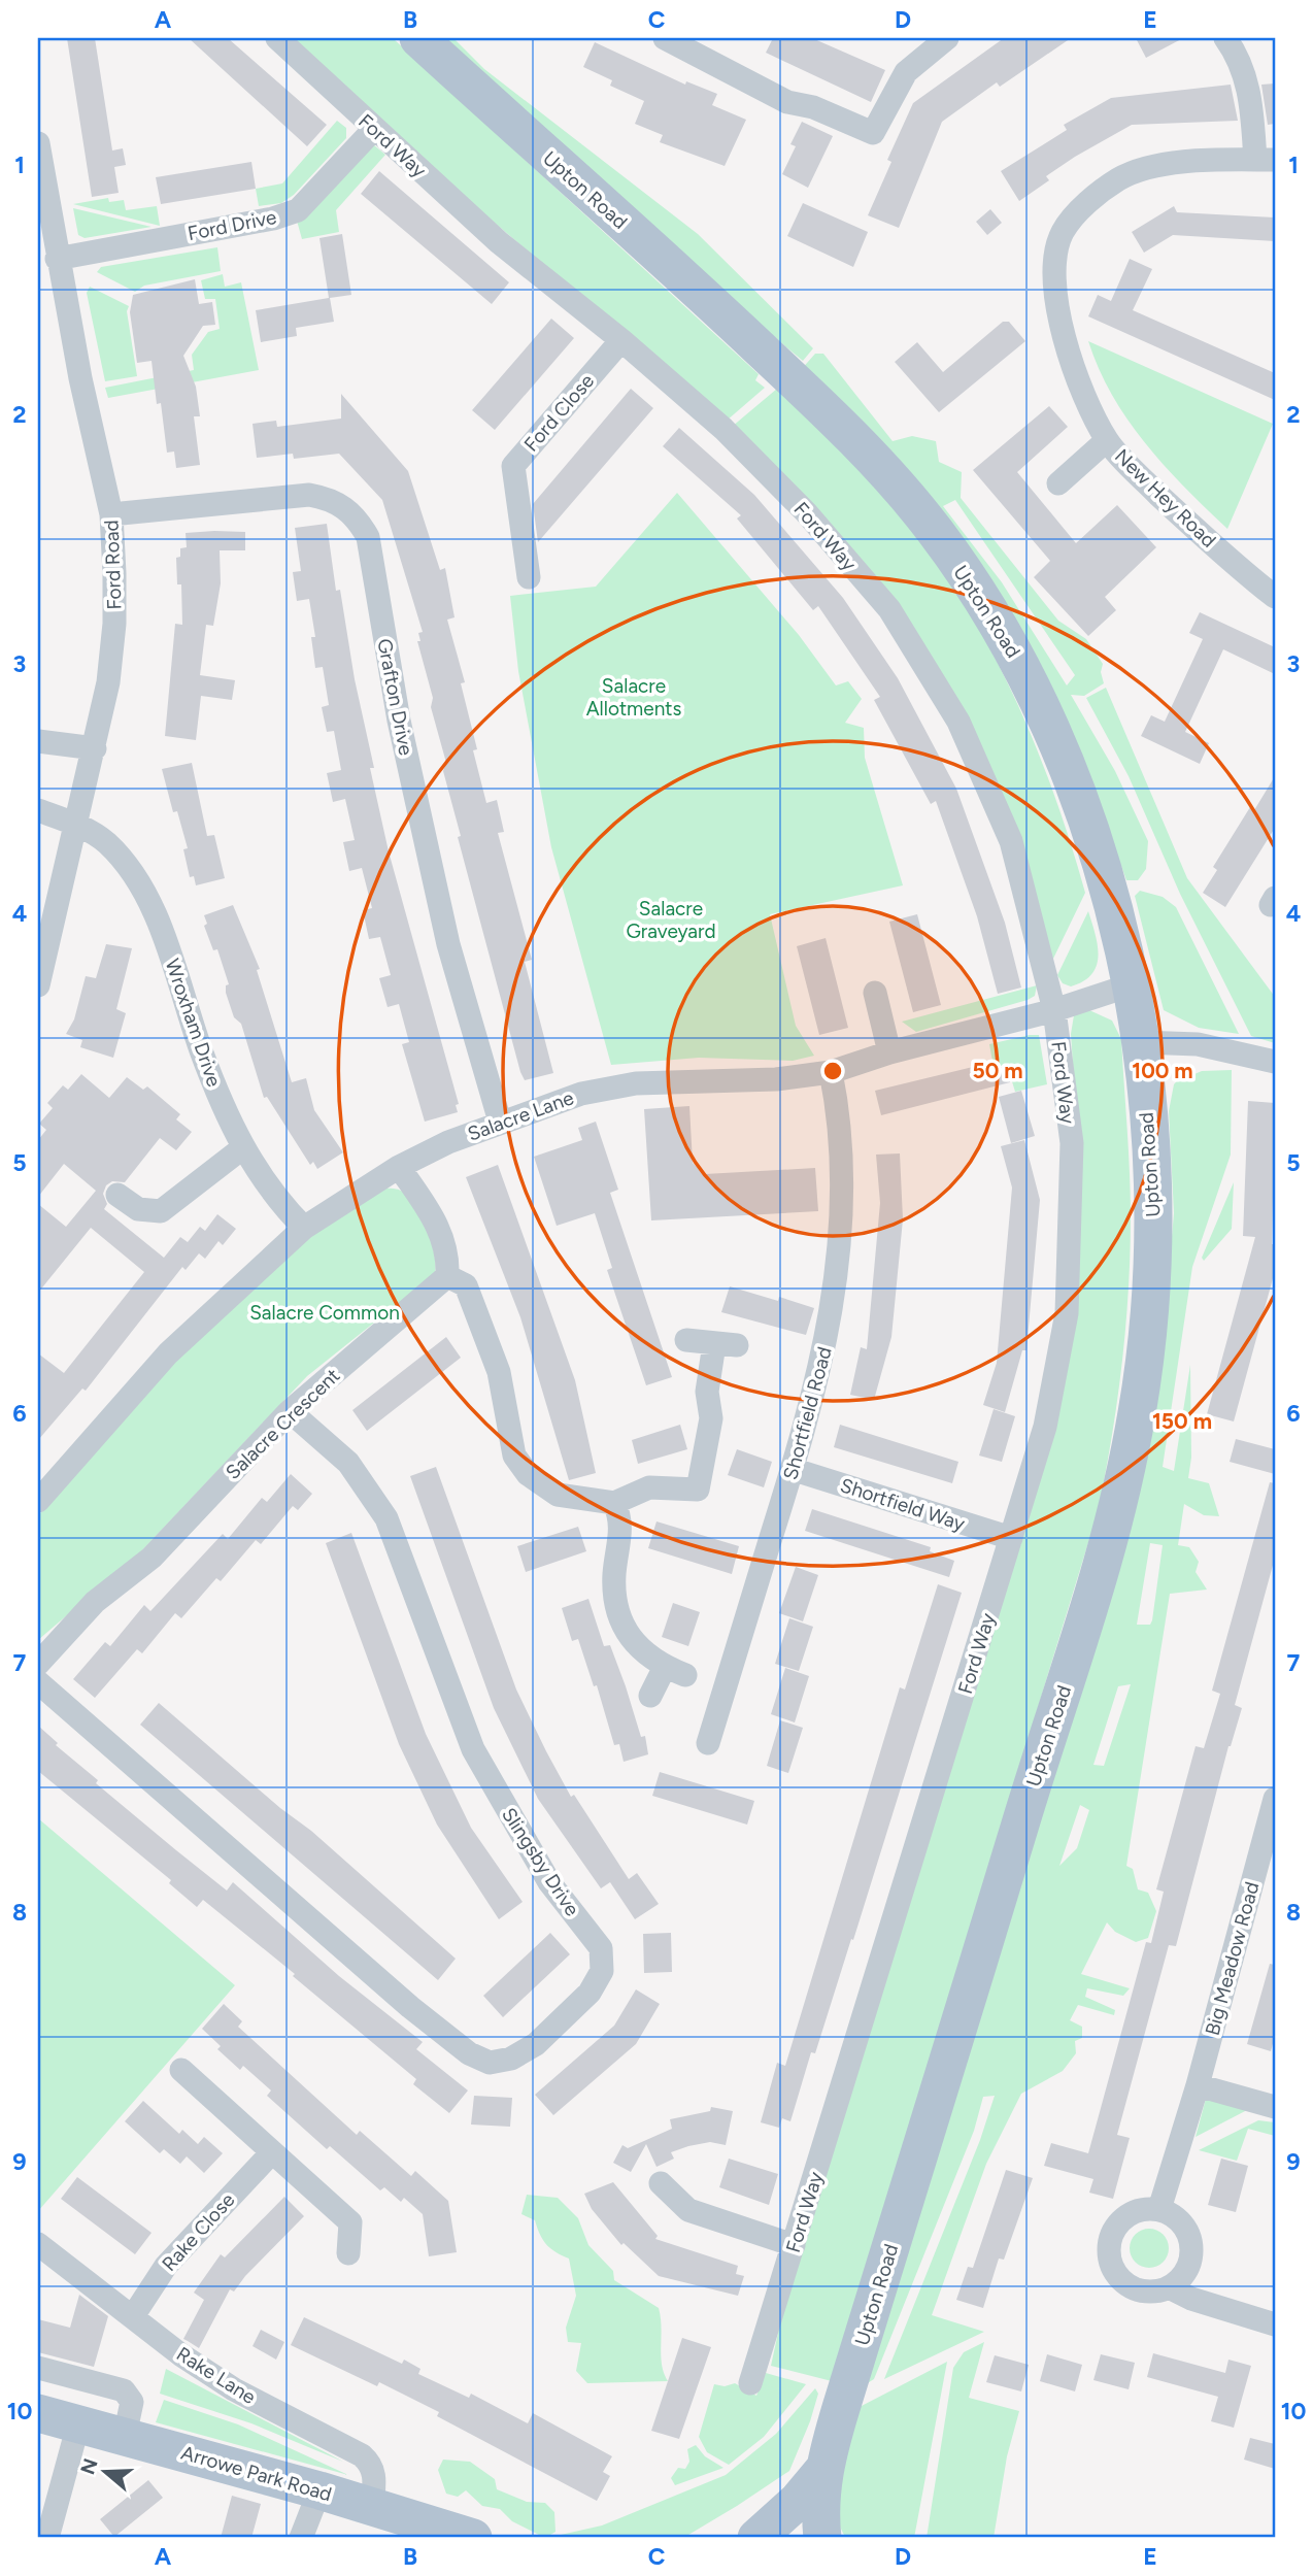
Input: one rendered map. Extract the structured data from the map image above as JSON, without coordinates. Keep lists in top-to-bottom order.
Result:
{
  "streets": {
    "main road": ["Upton Road", "Arrowe Park Road"],
    "street": [
      "Ford Way",
      "Ford Drive",
      "Ford Close",
      "New Hey Road",
      "Ford Road",
      "Grafton Drive",
      "Wroxham Drive",
      "Salacre Lane",
      "Shortfield Road",
      "Salacre Crescent",
      "Shortfield Way",
      "Slingsby Drive",
      "Big Meadow Road",
      "Rake Close",
      "Rake Lane"
    ]
  },
  "crossings": [
    ["Ford Way", "Ford Drive"],
    ["Ford Way", "Ford Close"],
    ["Ford Way", "Salacre Lane"],
    ["Ford Way", "Shortfield Way"],
    ["Upton Road", "Salacre Lane"],
    ["Ford Drive", "Ford Road"],
    ["Ford Road", "Grafton Drive"],
    ["Ford Road", "Wroxham Drive"],
    ["Grafton Drive", "Salacre Lane"],
    ["Wroxham Drive", "Salacre Lane"],
    ["Salacre Lane", "Shortfield Road"],
    ["Shortfield Road", "Shortfield Way"],
    ["Salacre Crescent", "Slingsby Drive"],
    ["Rake Close", "Rake Lane"],
    ["Rake Lane", "Arrowe Park Road"]
  ],
  "parks": ["Salacre Allotments", "Salacre Graveyard", "Salacre Common"],
  "north": "left",
  "grid": {
    "columns": [
      "A",
      "B",
      "C",
      "D",
      "E"
    ],
    "rows": [
      "1",
      "2",
      "3",
      "4",
      "5",
      "6",
      "7",
      "8",
      "9",
      "10"
    ]
  },
  "rings": ["50 m", "100 m", "150 m"]
}
